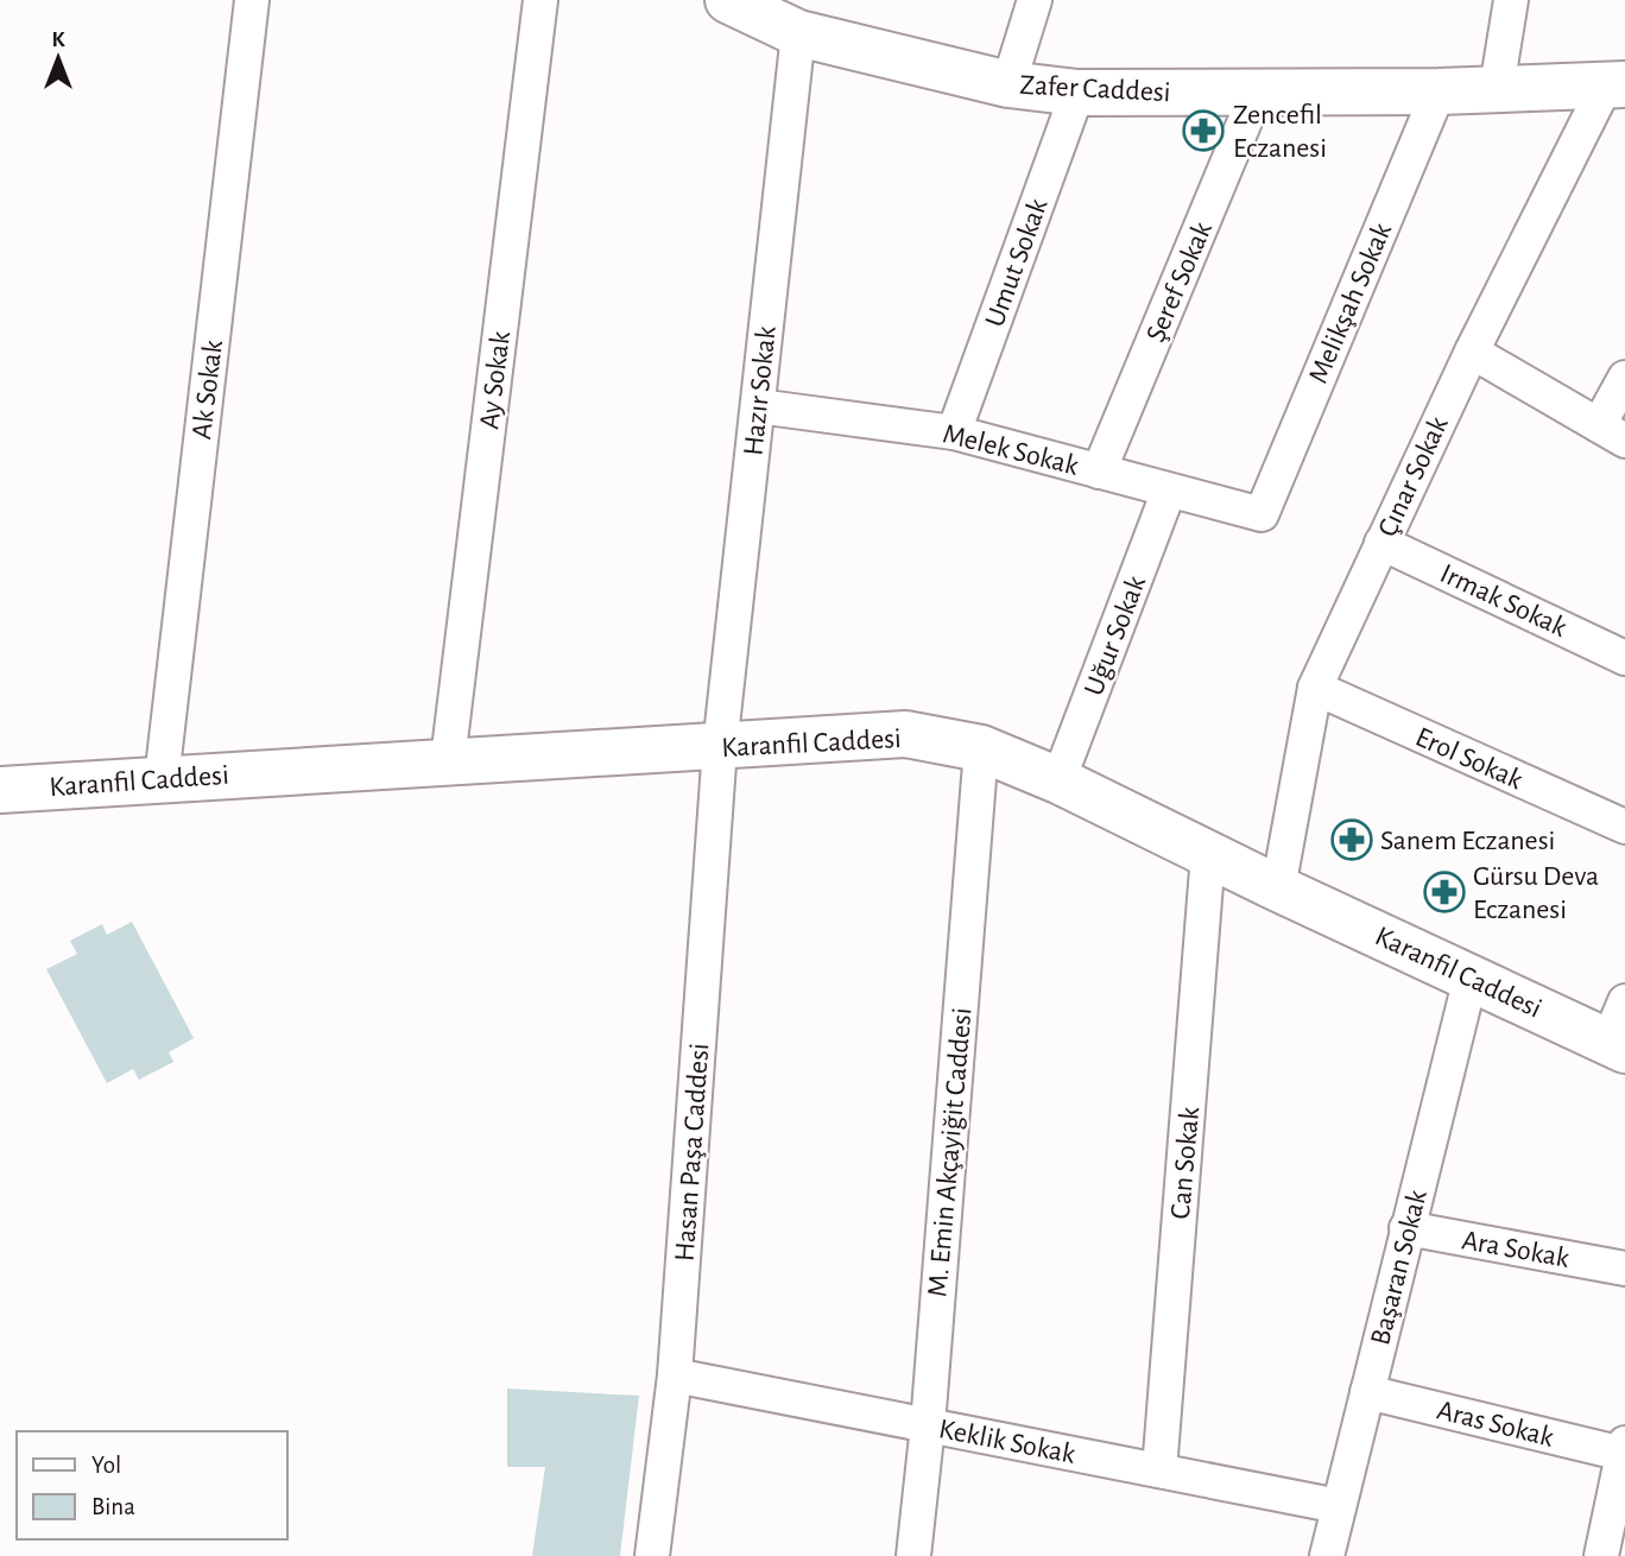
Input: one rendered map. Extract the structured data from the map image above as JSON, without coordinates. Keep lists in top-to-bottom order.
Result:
{
  "streets": {
    "main road": ["Zafer Caddesi", "Karanfil Caddesi"],
    "street": [
      "Umut Sokak",
      "Şeref Sokak",
      "Melikşah Sokak",
      "Ay Sokak",
      "Ak Sokak",
      "Hazır Sokak",
      "Melek Sokak",
      "Çınar Sokak",
      "Irmak Sokak",
      "Uğur Sokak",
      "Erol Sokak",
      "Hasan Paşa Caddesi",
      "M. Emin Akçayiğit Caddesi",
      "Can Sokak",
      "Ara Sokak",
      "Başaran Sokak",
      "Aras Sokak",
      "Keklik Sokak"
    ]
  },
  "crossings": [
    ["Zafer Caddesi", "Umut Sokak"],
    ["Zafer Caddesi", "Şeref Sokak"],
    ["Zafer Caddesi", "Melikşah Sokak"],
    ["Zafer Caddesi", "Hazır Sokak"],
    ["Zafer Caddesi", "Çınar Sokak"],
    ["Umut Sokak", "Melek Sokak"],
    ["Şeref Sokak", "Melek Sokak"],
    ["Melikşah Sokak", "Melek Sokak"],
    ["Ay Sokak", "Karanfil Caddesi"],
    ["Ak Sokak", "Karanfil Caddesi"],
    ["Hazır Sokak", "Melek Sokak"],
    ["Hazır Sokak", "Karanfil Caddesi"],
    ["Hazır Sokak", "Hasan Paşa Caddesi"],
    ["Melek Sokak", "Uğur Sokak"],
    ["Çınar Sokak", "Irmak Sokak"],
    ["Çınar Sokak", "Karanfil Caddesi"],
    ["Çınar Sokak", "Erol Sokak"],
    ["Uğur Sokak", "Karanfil Caddesi"],
    ["Karanfil Caddesi", "Hasan Paşa Caddesi"],
    ["Karanfil Caddesi", "M. Emin Akçayiğit Caddesi"],
    ["Karanfil Caddesi", "Can Sokak"],
    ["Karanfil Caddesi", "Başaran Sokak"],
    ["Hasan Paşa Caddesi", "Keklik Sokak"],
    ["M. Emin Akçayiğit Caddesi", "Keklik Sokak"],
    ["Can Sokak", "Keklik Sokak"],
    ["Ara Sokak", "Başaran Sokak"],
    ["Başaran Sokak", "Aras Sokak"],
    ["Başaran Sokak", "Keklik Sokak"]
  ],
  "places": {
    "pharmacy": ["Zencefil Eczanesi", "Sanem Eczanesi", "Gürsu Deva Eczanesi"]
  },
  "legend": ["Yol", "Bina"],
  "north": "top"
}
